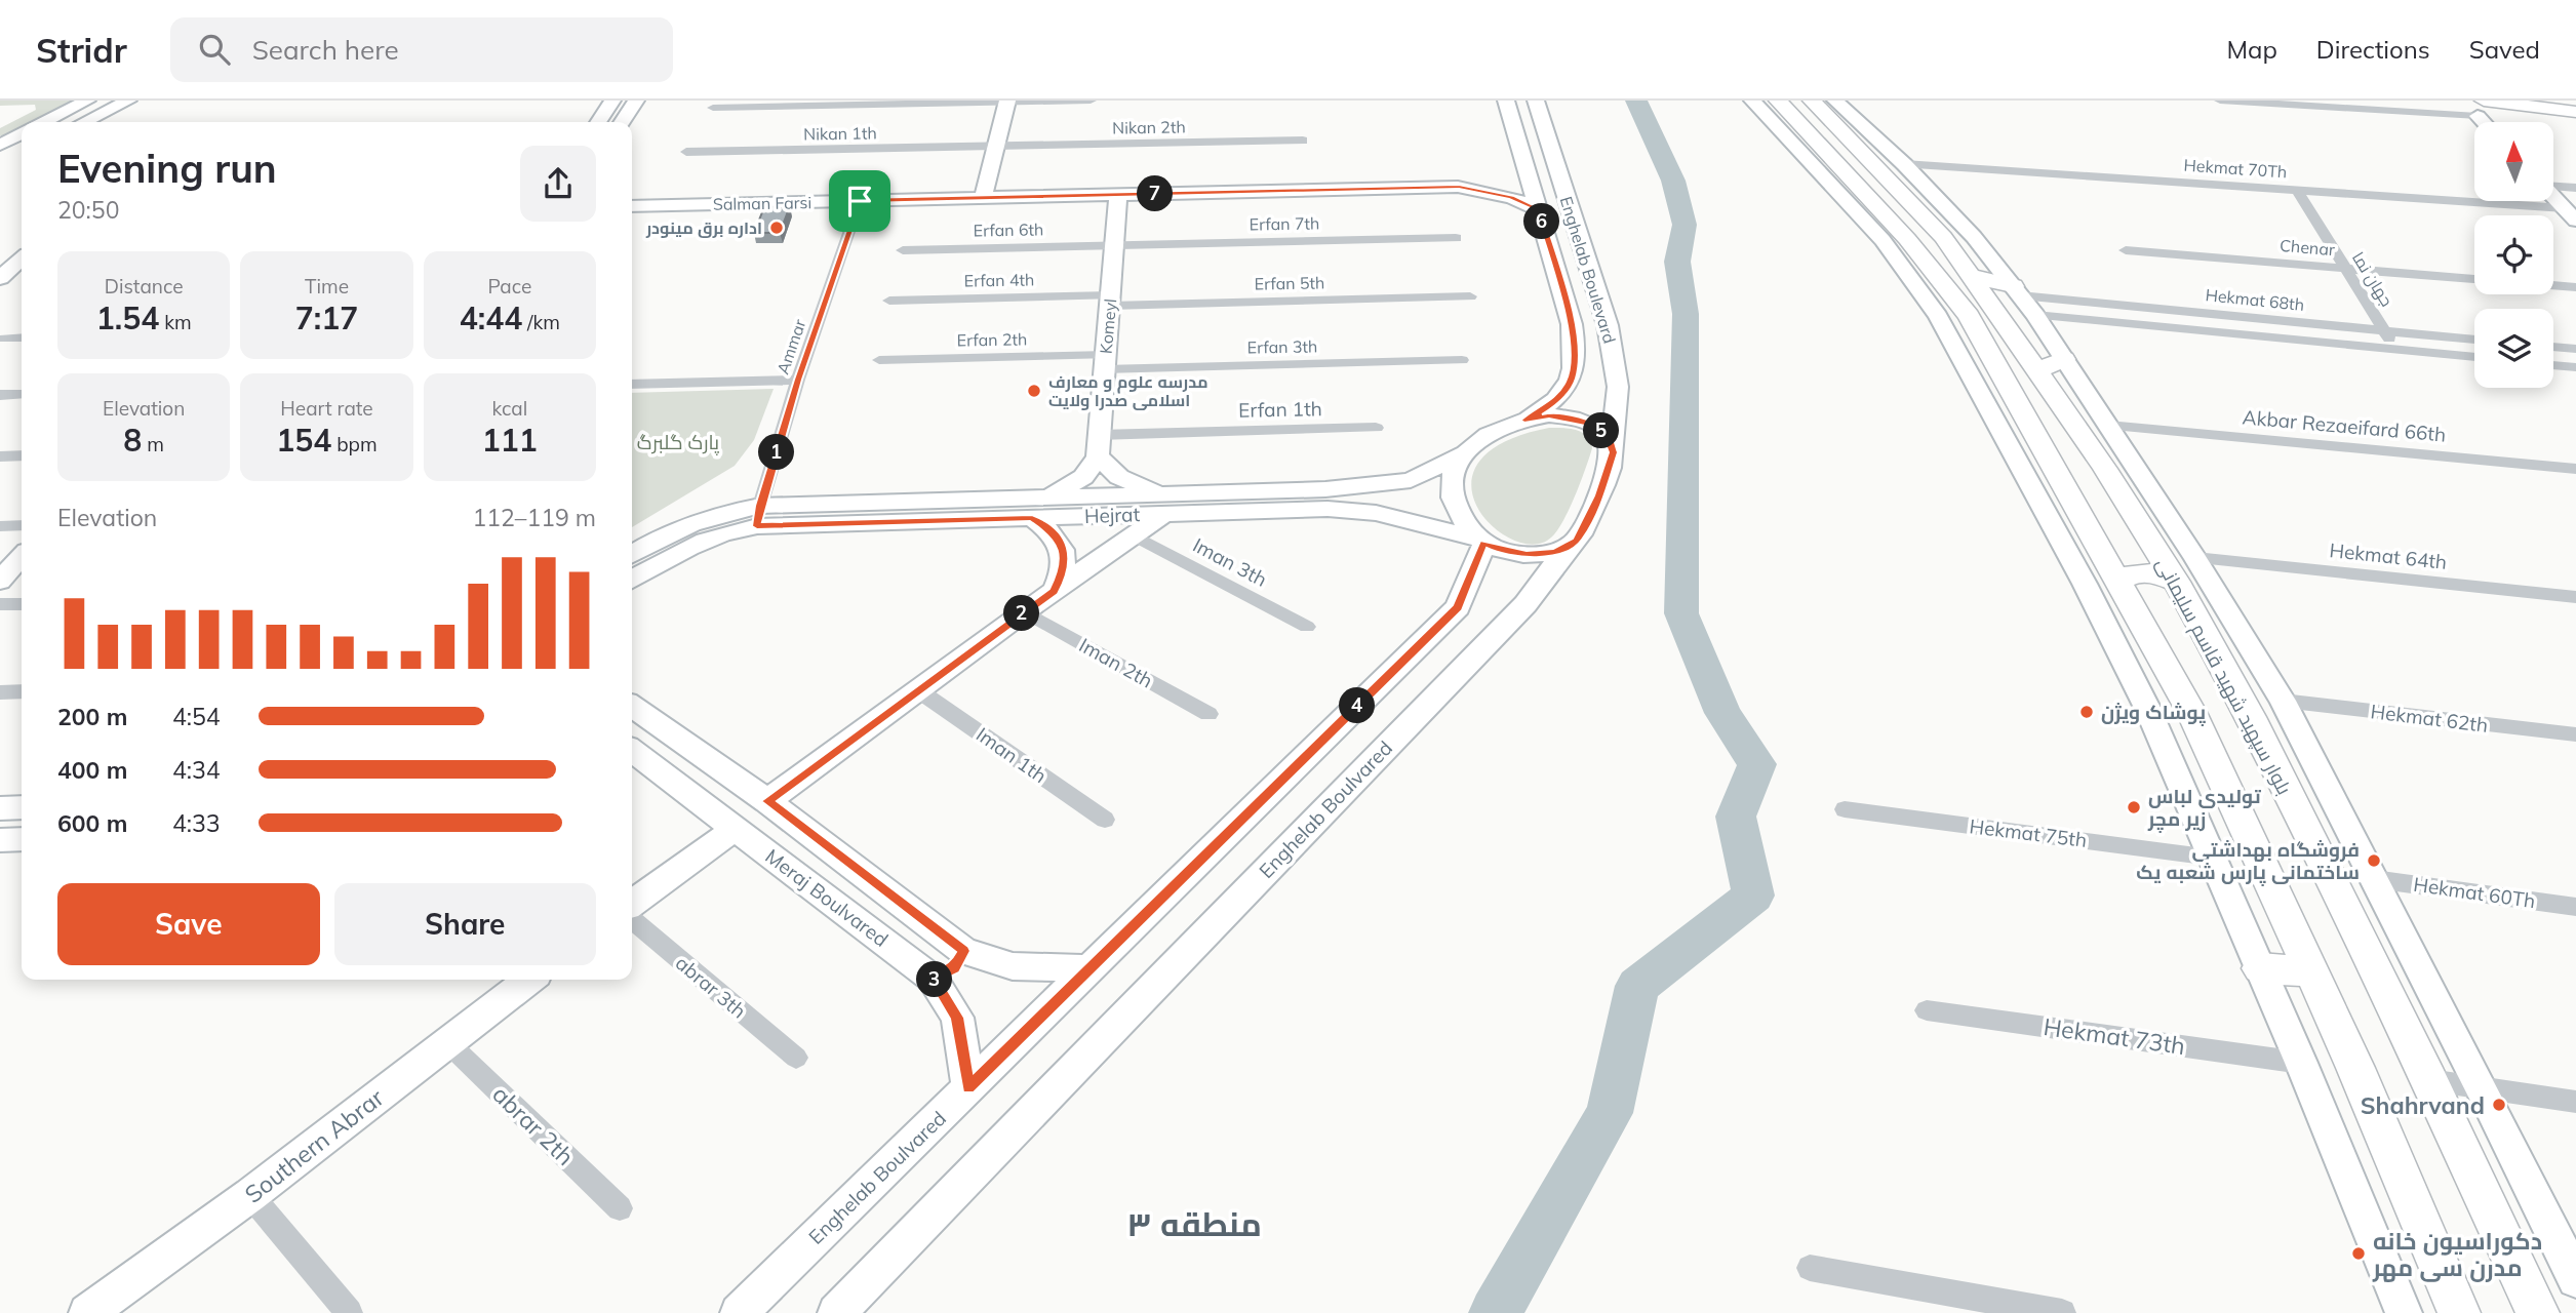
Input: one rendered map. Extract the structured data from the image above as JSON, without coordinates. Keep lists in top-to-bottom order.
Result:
{
  "streets": {
    "main road": [
      "Salman Farsi",
      "Enghelab Boulevard",
      "Komeyl",
      "Hejrat",
      "بلوار سپهبد شهید قاسم سلیمانی",
      "Enghelab Boulvared",
      "Meraj Boulvared",
      "Southern Abrar"
    ],
    "street": [
      "Nikan 2th",
      "Nikan 1th",
      "Hekmat 70Th",
      "Erfan 7th",
      "Erfan 6th",
      "Chenar",
      "جهان نما",
      "Erfan 4th",
      "Erfan 5th",
      "Hekmat 68th",
      "Erfan 2th",
      "Ammar",
      "Erfan 3th",
      "Erfan 1th",
      "Akbar Rezaeifard 66th",
      "Hekmat 64th",
      "Iman 3th",
      "Iman 2th",
      "Hekmat 62th",
      "Iman 1th",
      "Hekmat 75th",
      "Hekmat 60Th",
      "abrar 3th",
      "Hekmat 73th",
      "abrar 2th"
    ]
  },
  "crossings": [
    ["Nikan 2th", "Nikan 1th"],
    ["Hekmat 70Th", "جهان نما"],
    ["Salman Farsi", "Enghelab Boulevard"],
    ["Salman Farsi", "Komeyl"],
    ["Salman Farsi", "Ammar"],
    ["Erfan 7th", "Erfan 6th"],
    ["Erfan 7th", "Komeyl"],
    ["Erfan 6th", "Komeyl"],
    ["Chenar", "جهان نما"],
    ["Enghelab Boulevard", "Hejrat"],
    ["Enghelab Boulevard", "Enghelab Boulvared"],
    ["جهان نما", "Hekmat 68th"],
    ["Erfan 4th", "Erfan 5th"],
    ["Erfan 4th", "Komeyl"],
    ["Erfan 5th", "Komeyl"],
    ["Komeyl", "Erfan 2th"],
    ["Komeyl", "Erfan 3th"],
    ["Komeyl", "Erfan 1th"],
    ["Erfan 2th", "Erfan 3th"],
    ["Ammar", "Hejrat"],
    ["Hejrat", "Enghelab Boulvared"],
    ["Enghelab Boulvared", "Meraj Boulvared"],
    ["abrar 2th", "Southern Abrar"]
  ],
  "districts": ["منطقه ۳"],
  "parks": ["پارک گلبرگ"],
  "places": [
    "اداره برق مینودر",
    "مدرسه علوم و معارف اسلامی صدرا ولایت",
    "پوشاک ویژن",
    "تولیدی لباس زیر مچر",
    "فروشگاه بهداشتی ساختمانی پارس شعبه یک",
    "Shahrvand",
    "دکوراسیون خانه مدرن سی مهر"
  ],
  "north": "top",
  "page": {
    "header": "Stridr",
    "search": "Search here",
    "nav": ["Map", "Directions", "Saved"],
    "heading": ["Evening run", "20:50"],
    "pins": [
      "7",
      "6",
      "5",
      "1",
      "2",
      "4",
      "3"
    ],
    "stats": [
      ["Distance", "1.54 km"],
      ["Time", "7:17"],
      ["Pace", "4:44 /km"],
      ["Elevation", "8 m"],
      ["Heart rate", "154 bpm"],
      ["kcal", "111"]
    ],
    "chart": ["Elevation", "112–119 m"],
    "list": [
      {
        "name": "200 m",
        "note": "4:54"
      },
      {
        "name": "400 m",
        "note": "4:34"
      },
      {
        "name": "600 m",
        "note": "4:33"
      }
    ],
    "buttons": ["Save", "Share"]
  }
}
